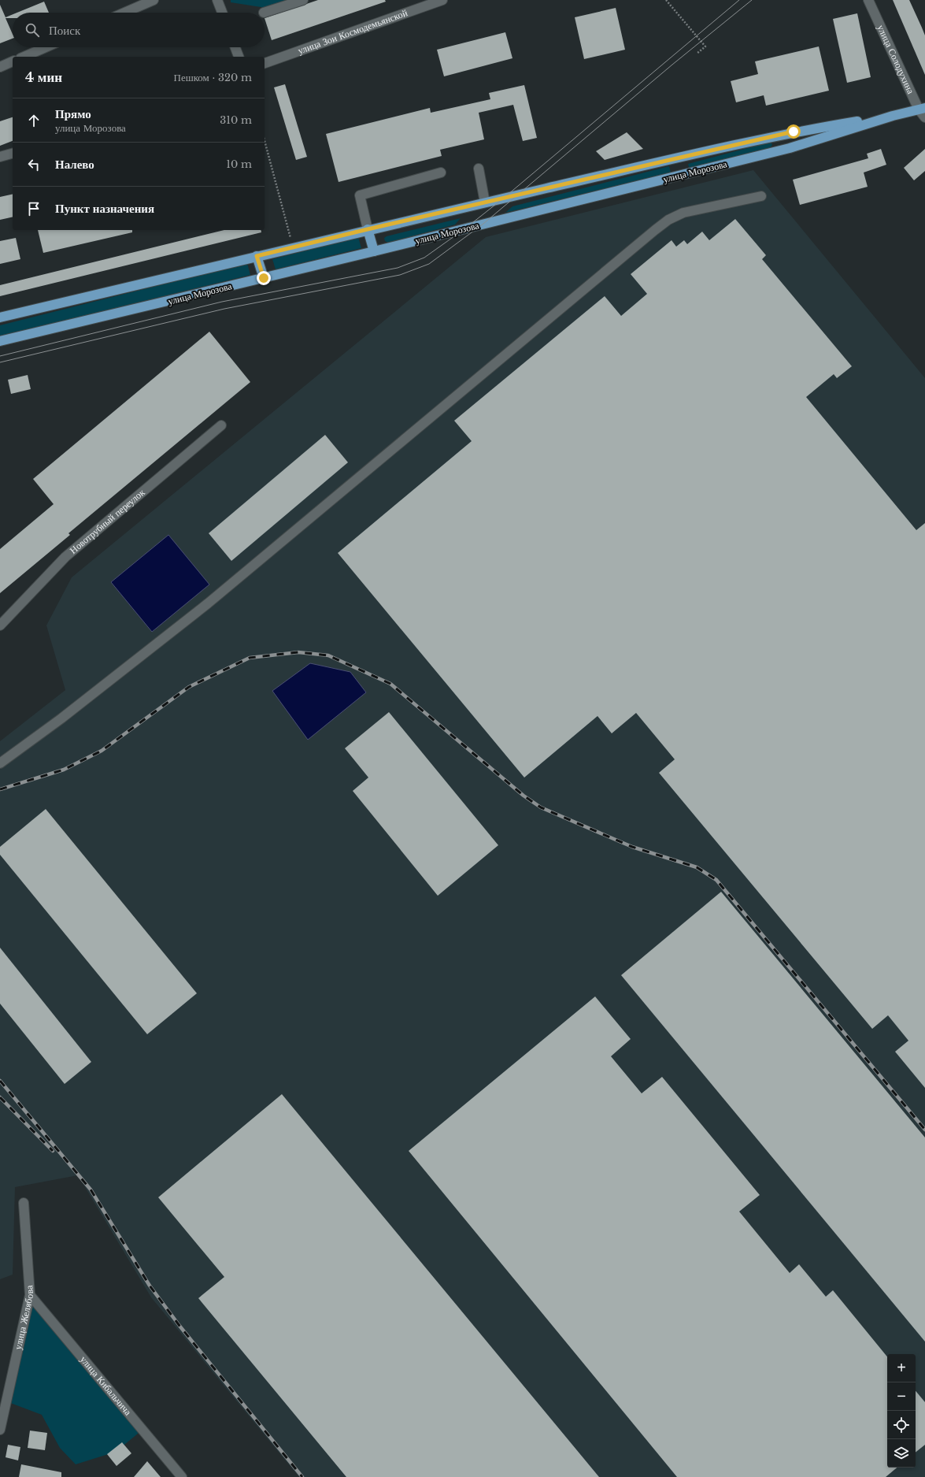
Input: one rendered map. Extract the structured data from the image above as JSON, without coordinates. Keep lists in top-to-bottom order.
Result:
{
  "streets": {
    "main road": ["улица Морозова"],
    "street": [
      "улица Зои Космодемьянской",
      "улица Солодухина",
      "Новотрубный переулок",
      "улица Желябова",
      "улица Кибальчича"
    ]
  },
  "crossings": [
    ["улица Солодухина", "улица Морозова"],
    ["улица Желябова", "улица Кибальчича"]
  ],
  "page": {
    "search": "Поиск",
    "heading": ["4 мин", "Пешком · 320 m"],
    "list": [
      ["Прямо", "улица Морозова", "310 m"],
      ["Налево", "10 m"],
      "Пункт назначения"
    ],
    "map_buttons": ["+", "−"]
  }
}
